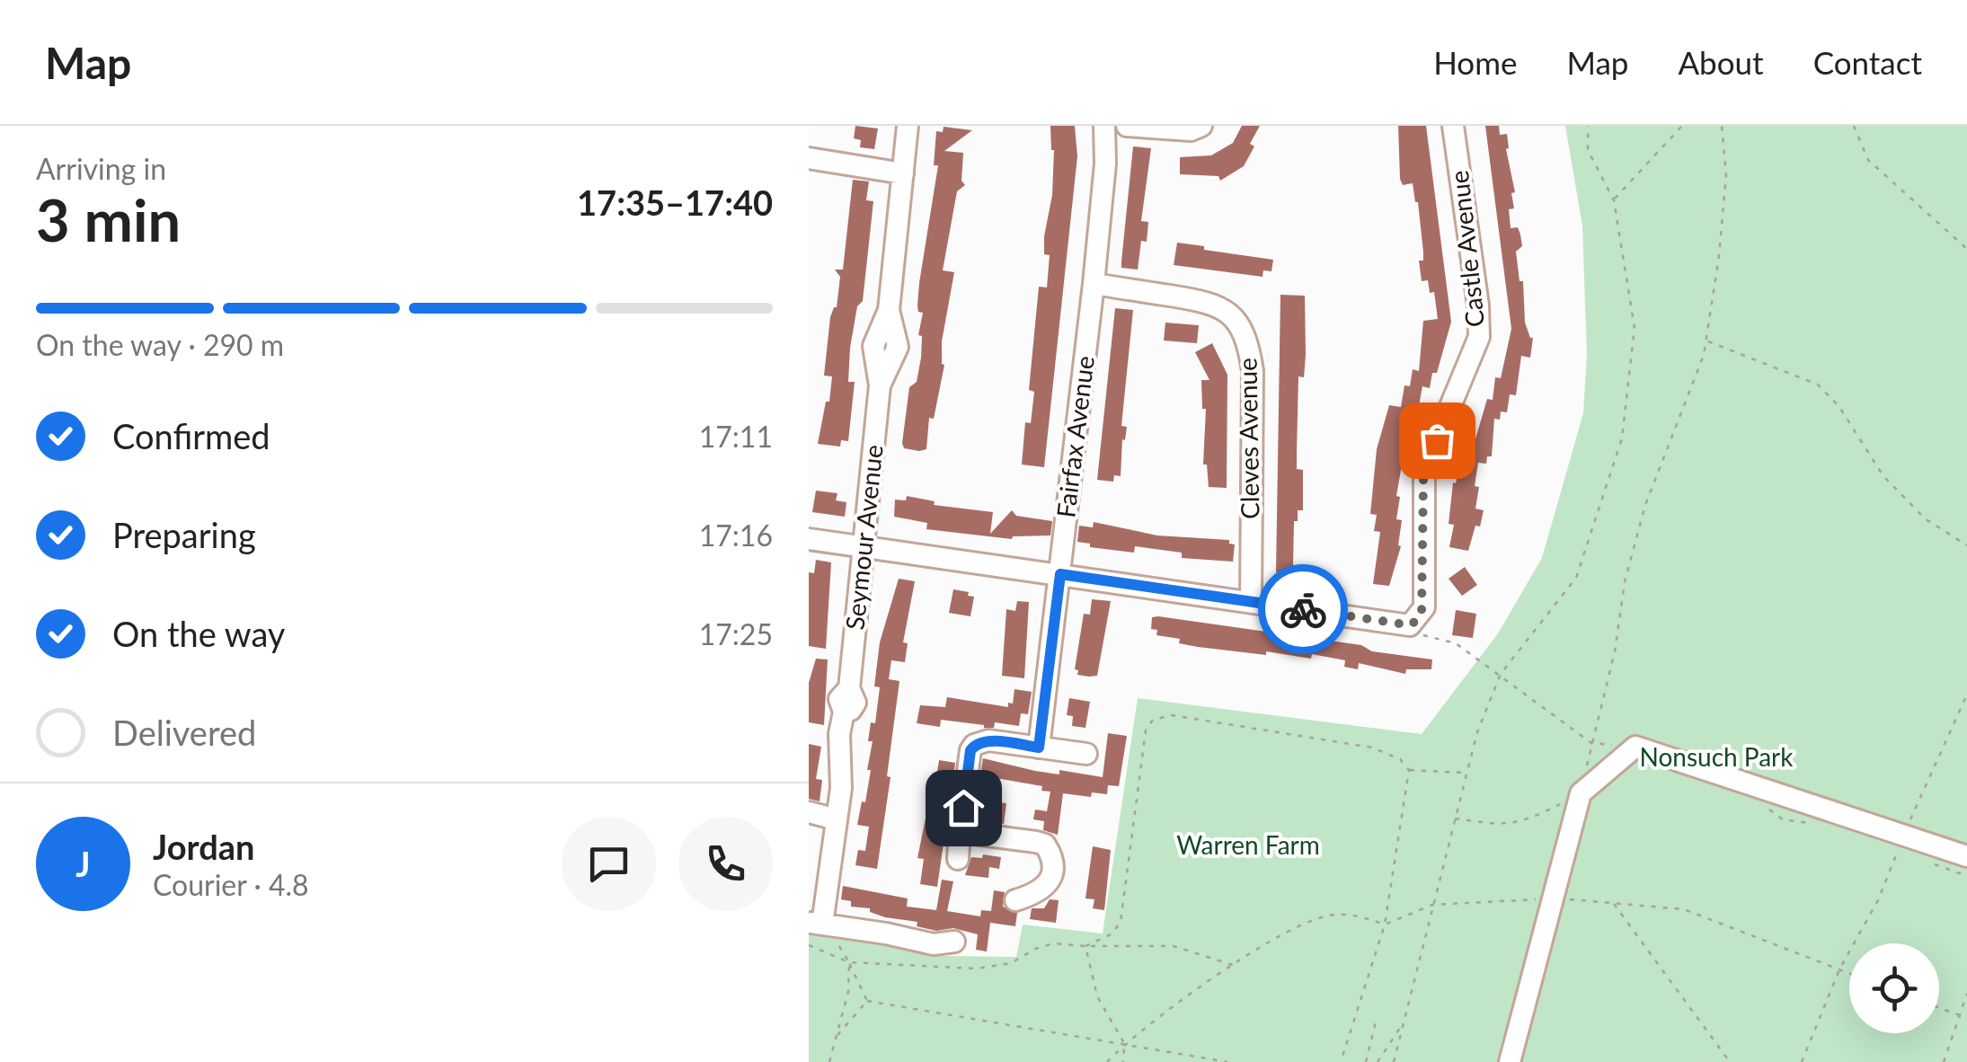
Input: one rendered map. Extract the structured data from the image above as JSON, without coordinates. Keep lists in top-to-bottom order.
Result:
{
  "streets": {
    "street": [
      "Castle Avenue",
      "Fairfax Avenue",
      "Cleves Avenue",
      "Seymour Avenue"
    ]
  },
  "crossings": [
    ["Fairfax Avenue", "Cleves Avenue"]
  ],
  "parks": ["Nonsuch Park", "Warren Farm"],
  "page": {
    "header": "Map",
    "nav": [
      "Home",
      "Map",
      "About",
      "Contact"
    ],
    "heading": ["3 min", "Arriving in", "17:35–17:40"],
    "panel": ["Jordan", "Courier · 4.8"],
    "bar": "On the way · 290 m",
    "list": [
      ["Confirmed", "17:11"],
      ["Preparing", "17:16"],
      ["On the way", "17:25"],
      "Delivered"
    ],
    "round": "J"
  }
}
